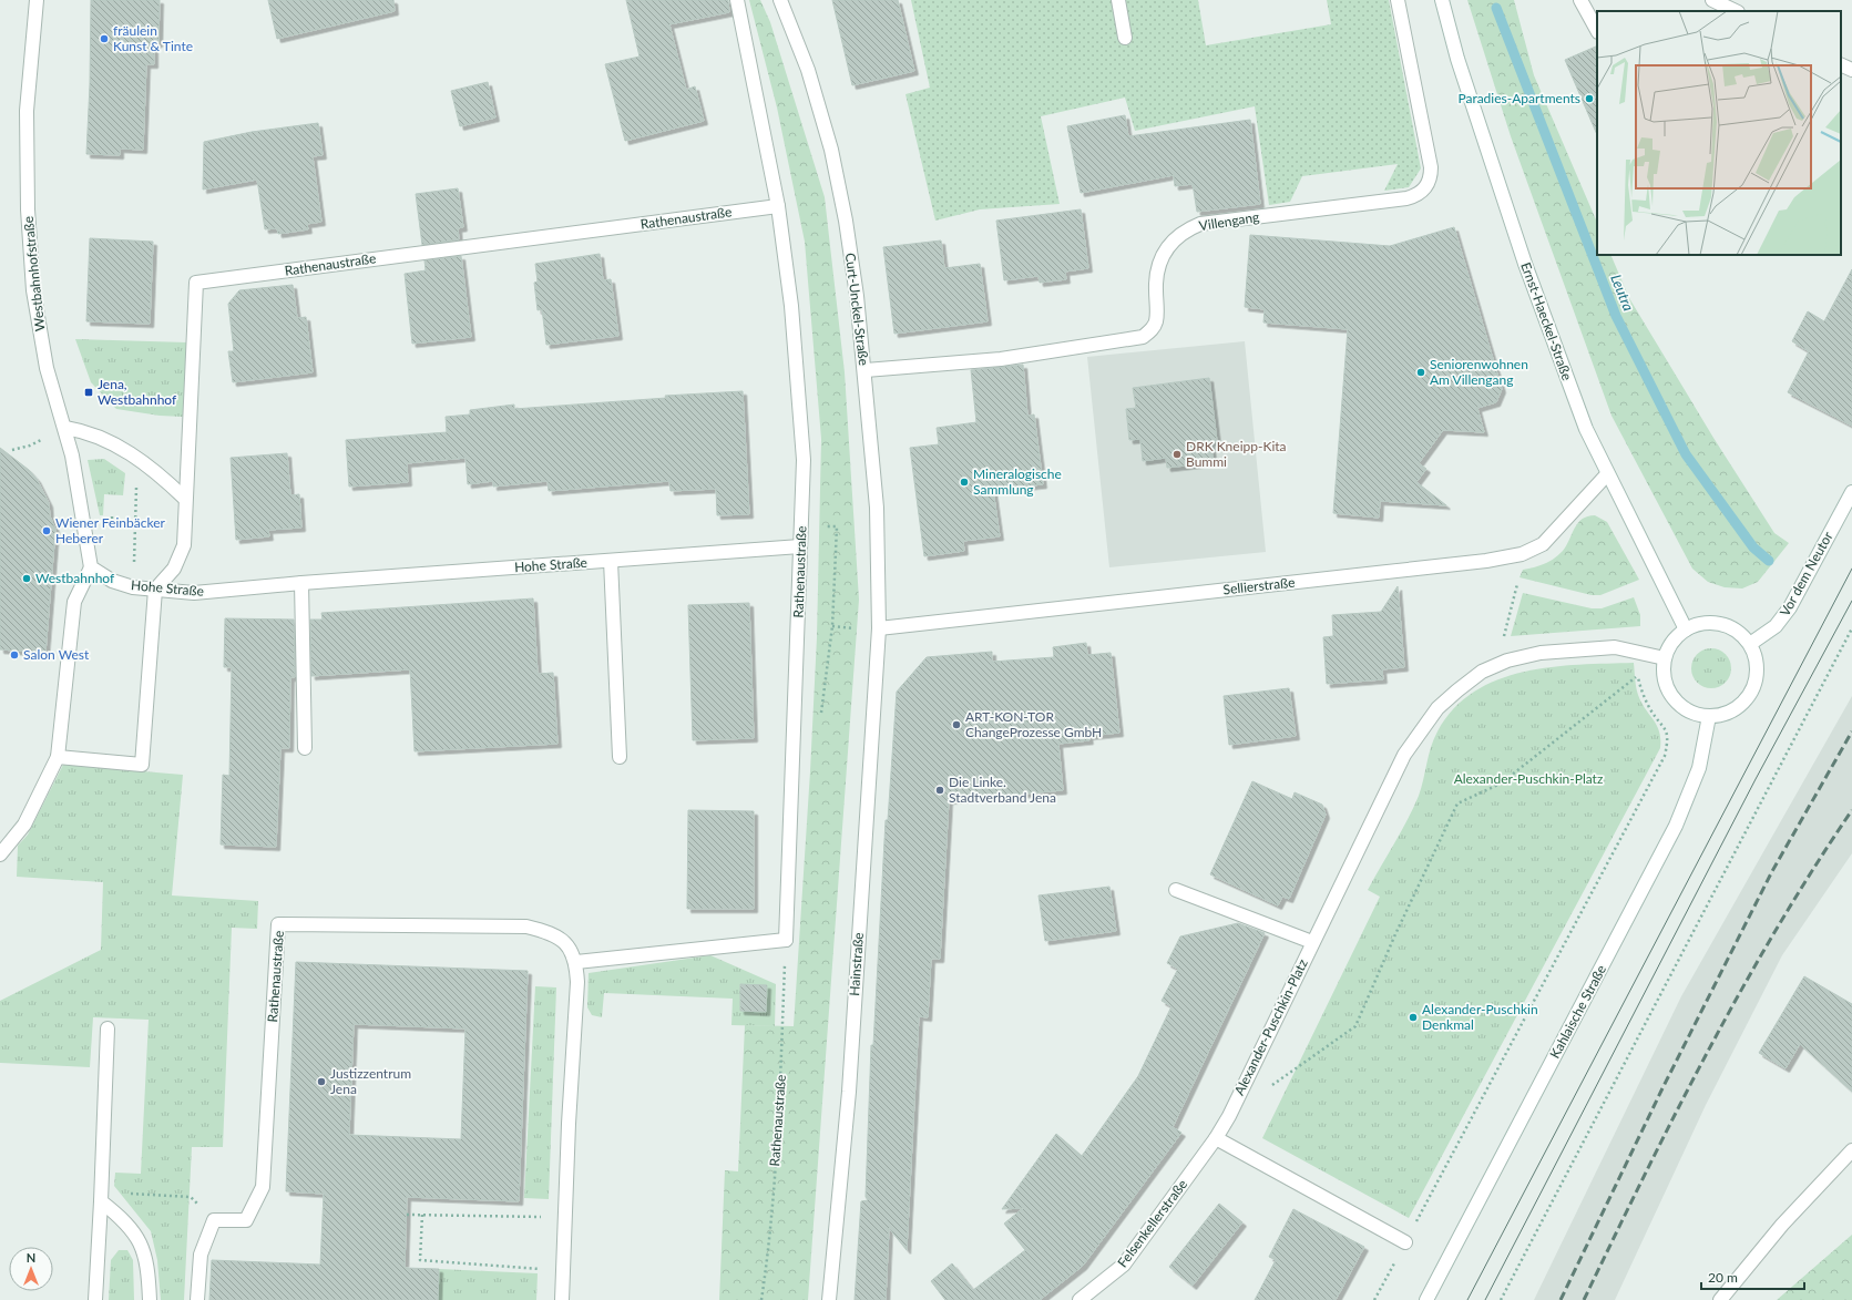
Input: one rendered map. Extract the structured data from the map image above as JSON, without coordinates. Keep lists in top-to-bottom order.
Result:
{
  "streets": {
    "street": [
      "Rathenaustraße",
      "Villengang",
      "Westbahnhofstraße",
      "Curt-Unckel-Straße",
      "Ernst-Haeckel-Straße",
      "Hohe Straße",
      "Vor dem Neutor",
      "Sellierstraße",
      "Hainstraße",
      "Kahlaische Straße",
      "Alexander-Puschkin-Platz",
      "Felsenkellerstraße"
    ]
  },
  "crossings": [
    ["Rathenaustraße", "Hohe Straße"],
    ["Villengang", "Curt-Unckel-Straße"],
    ["Westbahnhofstraße", "Hohe Straße"],
    ["Curt-Unckel-Straße", "Sellierstraße"],
    ["Curt-Unckel-Straße", "Hainstraße"],
    ["Ernst-Haeckel-Straße", "Vor dem Neutor"],
    ["Ernst-Haeckel-Straße", "Sellierstraße"],
    ["Ernst-Haeckel-Straße", "Kahlaische Straße"],
    ["Ernst-Haeckel-Straße", "Alexander-Puschkin-Platz"],
    ["Vor dem Neutor", "Kahlaische Straße"],
    ["Vor dem Neutor", "Alexander-Puschkin-Platz"],
    ["Sellierstraße", "Hainstraße"],
    ["Kahlaische Straße", "Alexander-Puschkin-Platz"],
    ["Alexander-Puschkin-Platz", "Felsenkellerstraße"]
  ],
  "water": ["Leutra"],
  "parks": ["Alexander-Puschkin-Platz"],
  "places": {
    "other": [
      "fräulein Kunst & Tinte",
      "Paradies-Apartments",
      "Seniorenwohnen Am Villengang",
      "DRK Kneipp-Kita Bummi",
      "Mineralogische Sammlung",
      "Wiener Feinbäcker Heberer",
      "Westbahnhof",
      "Salon West",
      "ART-KON-TOR ChangeProzesse GmbH",
      "Die Linke. Stadtverband Jena",
      "Alexander-Puschkin Denkmal",
      "Justizzentrum Jena"
    ],
    "transit": ["Jena, Westbahnhof"]
  },
  "scale_bar": "20 m",
  "north": "top"
}
